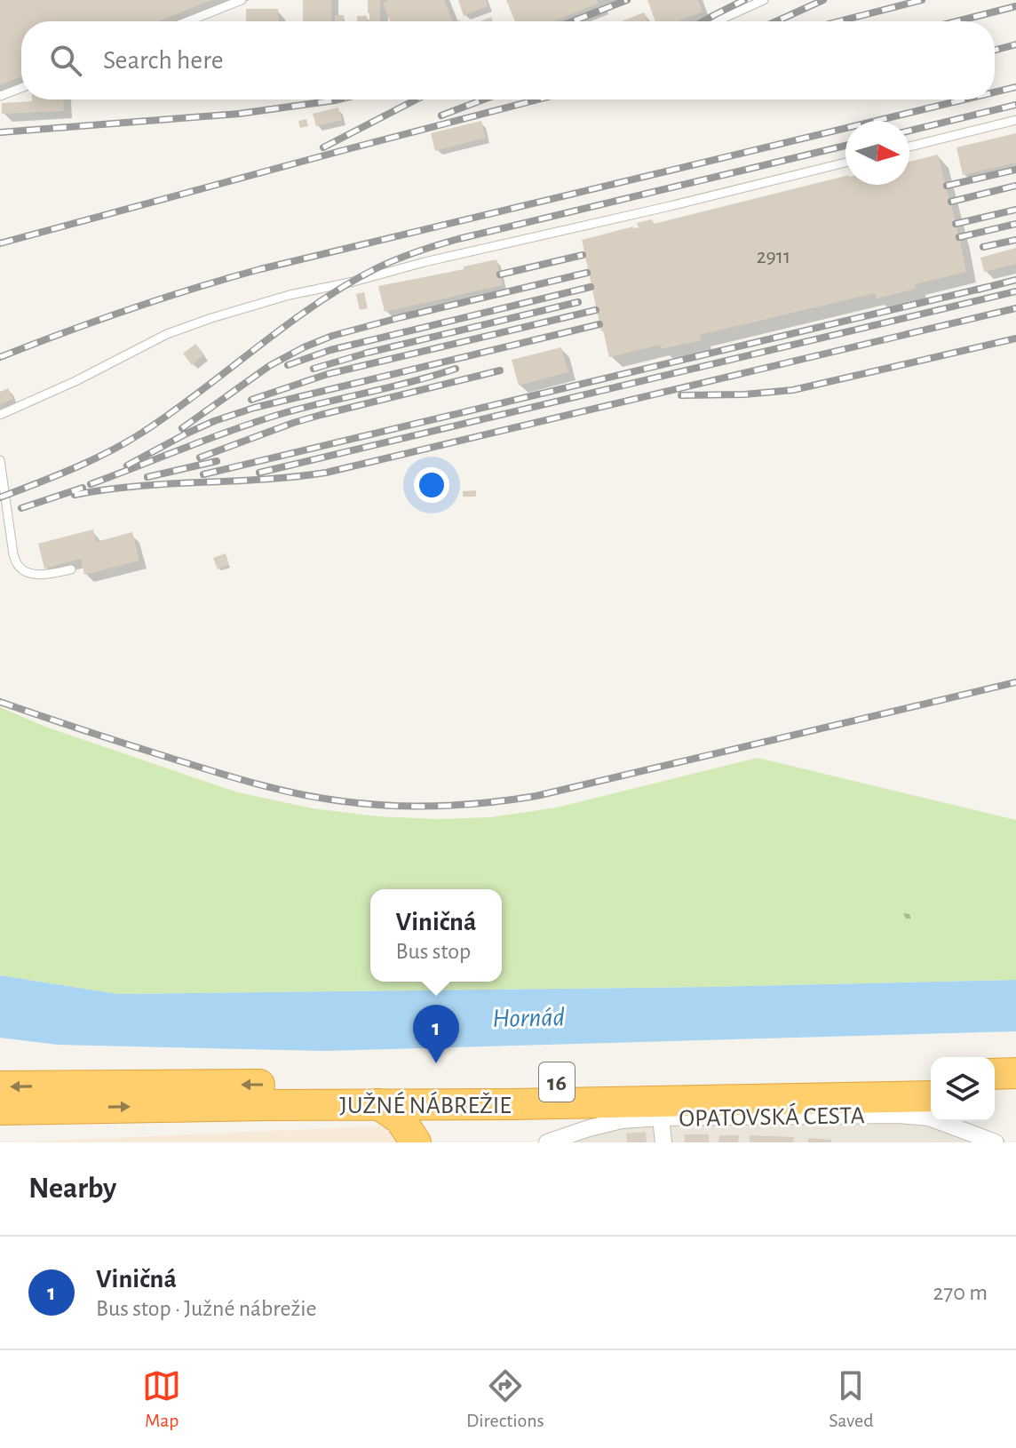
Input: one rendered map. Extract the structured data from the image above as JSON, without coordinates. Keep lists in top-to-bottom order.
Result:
{
  "streets": {
    "highway": ["16", "JUŽNÉ NÁBREŽIE"],
    "street": ["OPATOVSKÁ CESTA"]
  },
  "water": ["Hornád"],
  "house_numbers": ["2911"],
  "north": "right",
  "page": {
    "search": "Search here",
    "popup": ["Viničná", "Bus stop"],
    "pins": "1",
    "heading": "Nearby",
    "list": [
      {
        "mark": "1",
        "name": "Viničná",
        "note": "Bus stop · Južné nábrežie",
        "value": "270 m"
      }
    ],
    "nav": ["Map", "Directions", "Saved"]
  }
}
